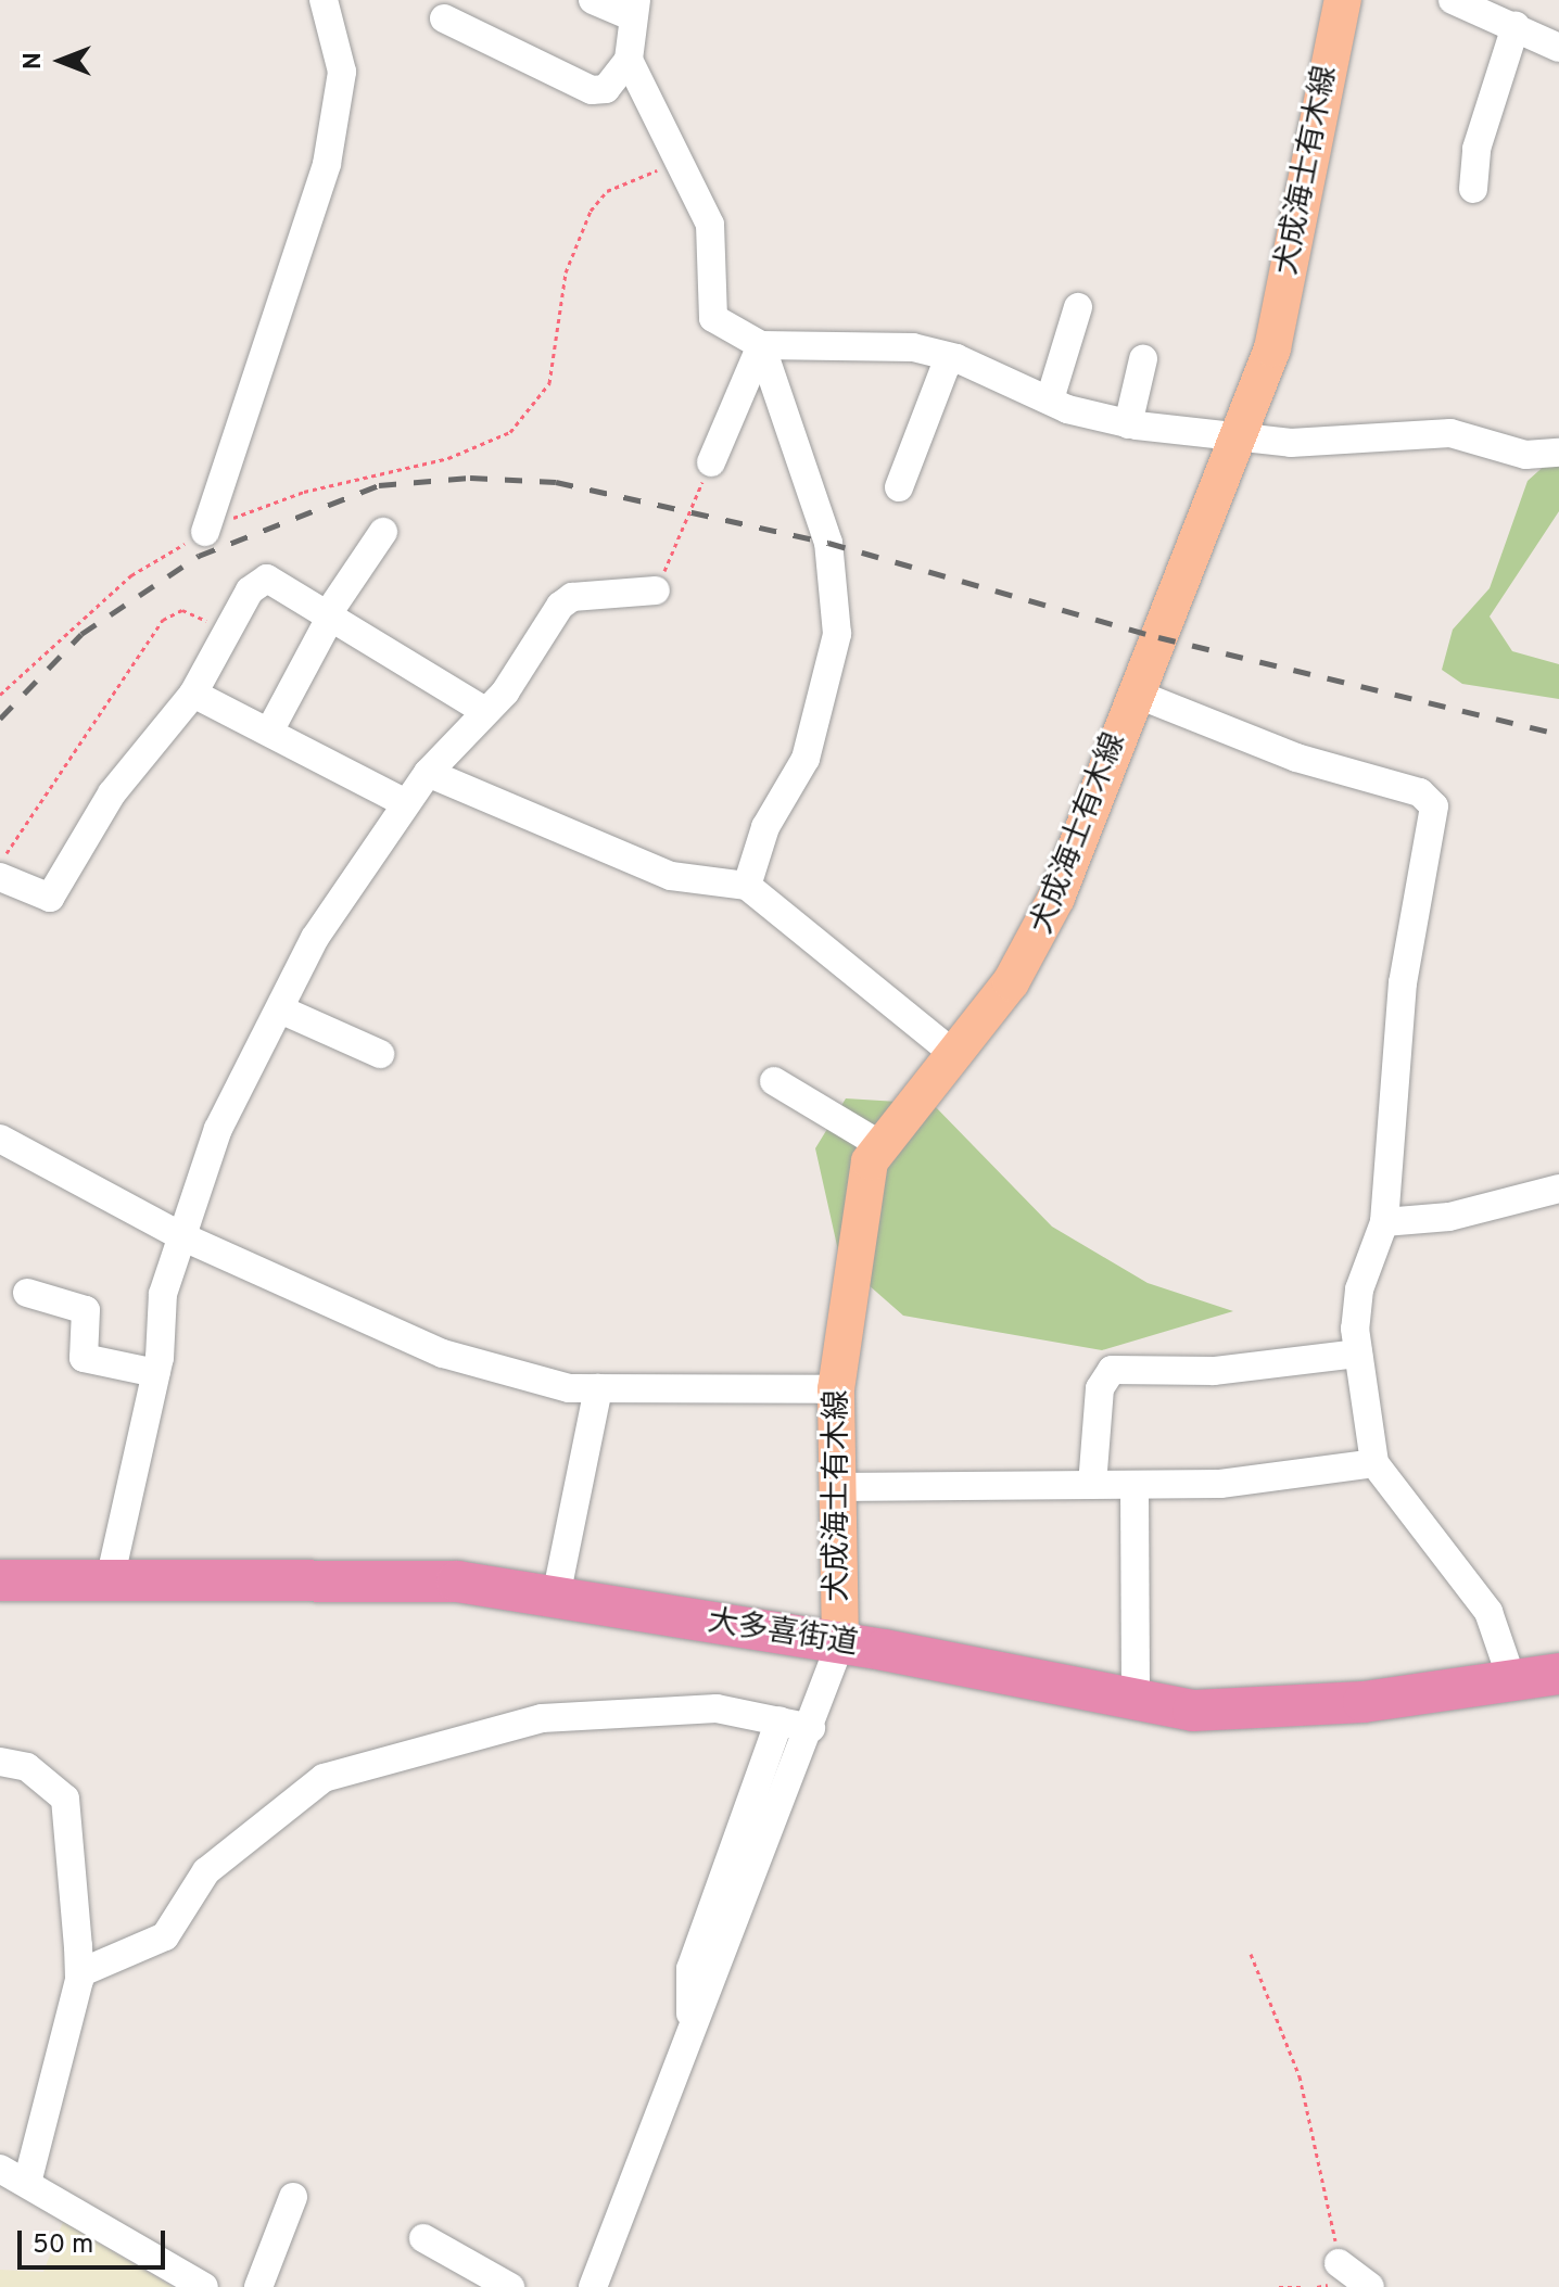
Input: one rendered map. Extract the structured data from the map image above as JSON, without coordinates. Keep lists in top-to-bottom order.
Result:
{
  "streets": {
    "highway": ["大多喜街道"],
    "main road": ["犬成海士有木線"]
  },
  "crossings": [
    ["犬成海士有木線", "大多喜街道"]
  ],
  "scale_bar": "50 m",
  "north": "left"
}
